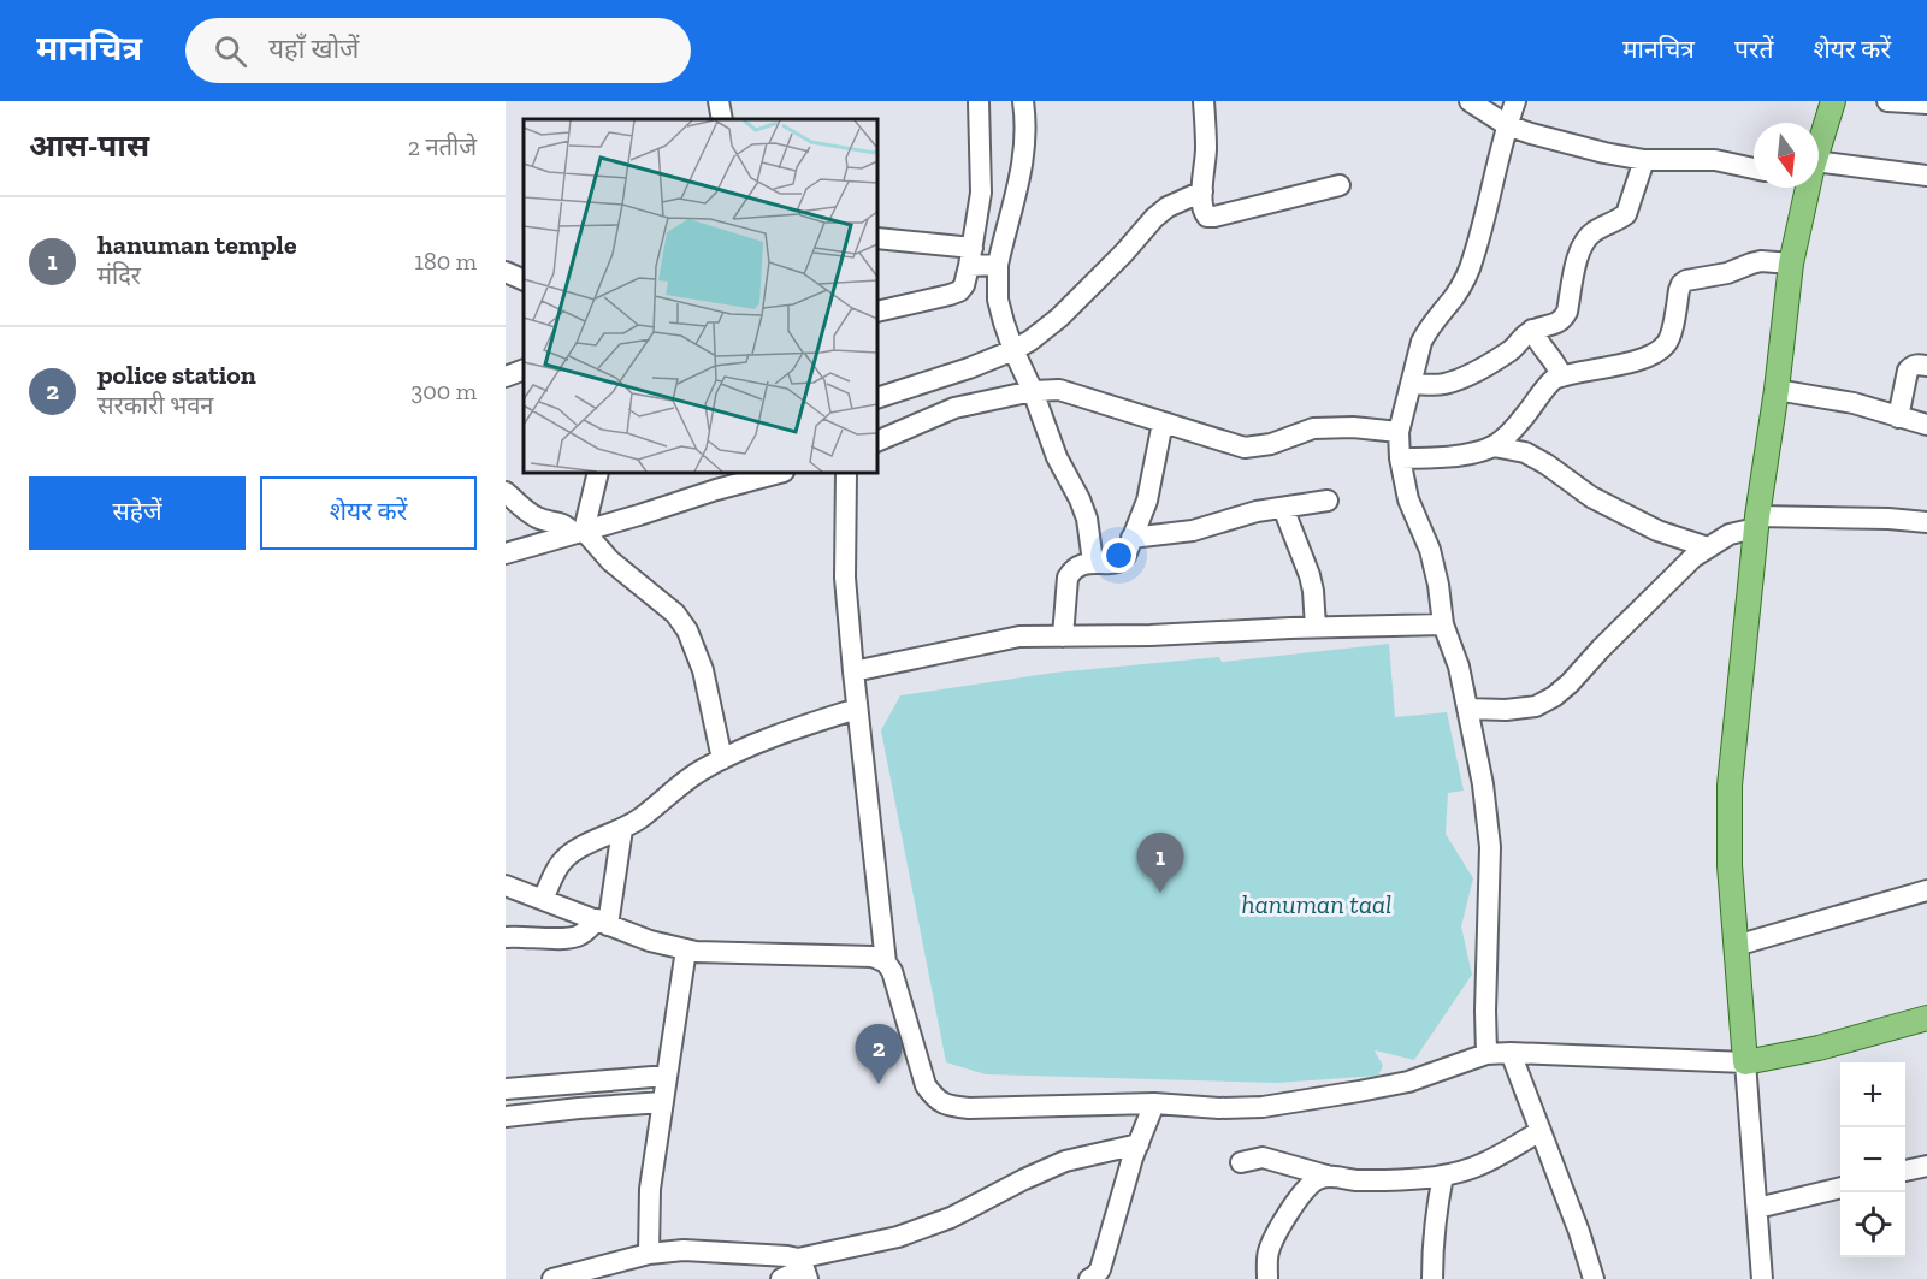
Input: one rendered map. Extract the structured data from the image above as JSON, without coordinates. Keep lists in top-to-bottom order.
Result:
{
  "water": ["hanuman taal"],
  "north": "bottom",
  "page": {
    "header": "मानचित्र",
    "search": "यहाँ खोजें",
    "nav": ["मानचित्र", "परतें", "शेयर करें"],
    "heading": ["आस-पास", "2 नतीजे"],
    "list": [
      {
        "mark": "1",
        "name": "hanuman temple",
        "note": "मंदिर",
        "value": "180 m"
      },
      {
        "mark": "2",
        "name": "police station",
        "note": "सरकारी भवन",
        "value": "300 m"
      }
    ],
    "buttons": ["सहेजें", "शेयर करें"],
    "pins": ["1", "2"],
    "map_buttons": ["+", "−"]
  }
}
